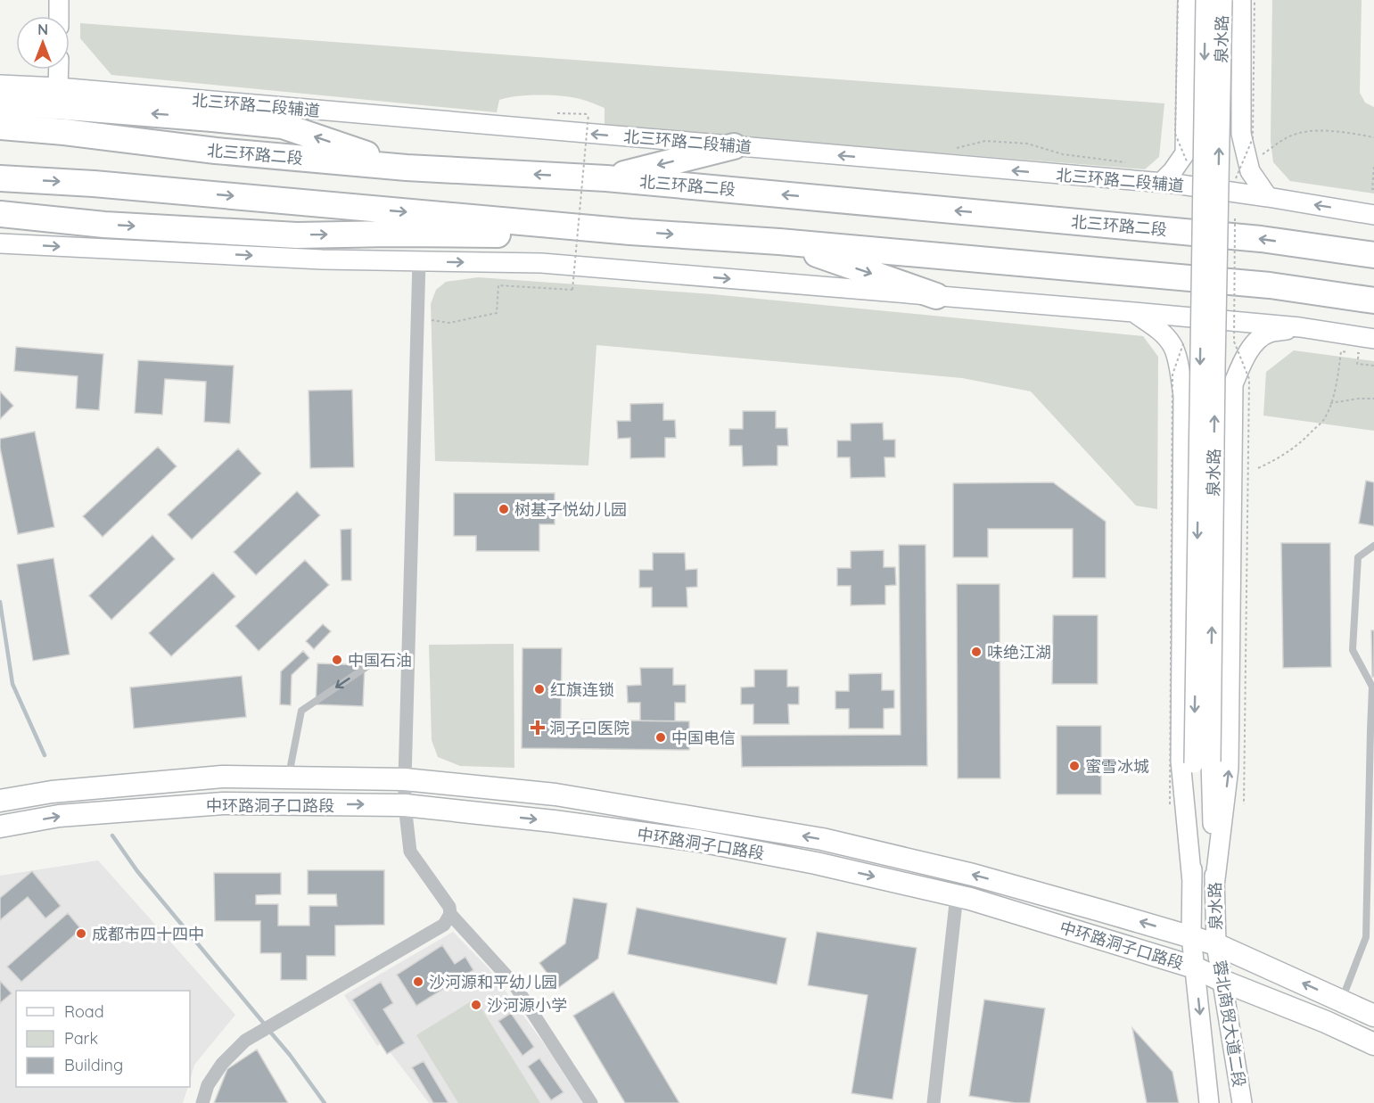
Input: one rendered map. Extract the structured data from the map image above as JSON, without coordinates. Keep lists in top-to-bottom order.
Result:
{
  "streets": {
    "highway": ["北三环路二段"],
    "main road": [
      "泉水路",
      "北三环路二段辅道",
      "中环路洞子口路段",
      "蓉北商贸大道二段"
    ]
  },
  "crossings": [
    ["泉水路", "中环路洞子口路段"],
    ["泉水路", "蓉北商贸大道二段"],
    ["中环路洞子口路段", "蓉北商贸大道二段"]
  ],
  "places": {
    "other": [
      "树基子悦幼儿园",
      "味绝江湖",
      "中国石油",
      "红旗连锁",
      "中国电信",
      "蜜雪冰城",
      "成都市四十四中",
      "沙河源和平幼儿园",
      "沙河源小学"
    ],
    "health": ["洞子口医院"]
  },
  "legend": ["Road", "Park", "Building"],
  "north": "top"
}
